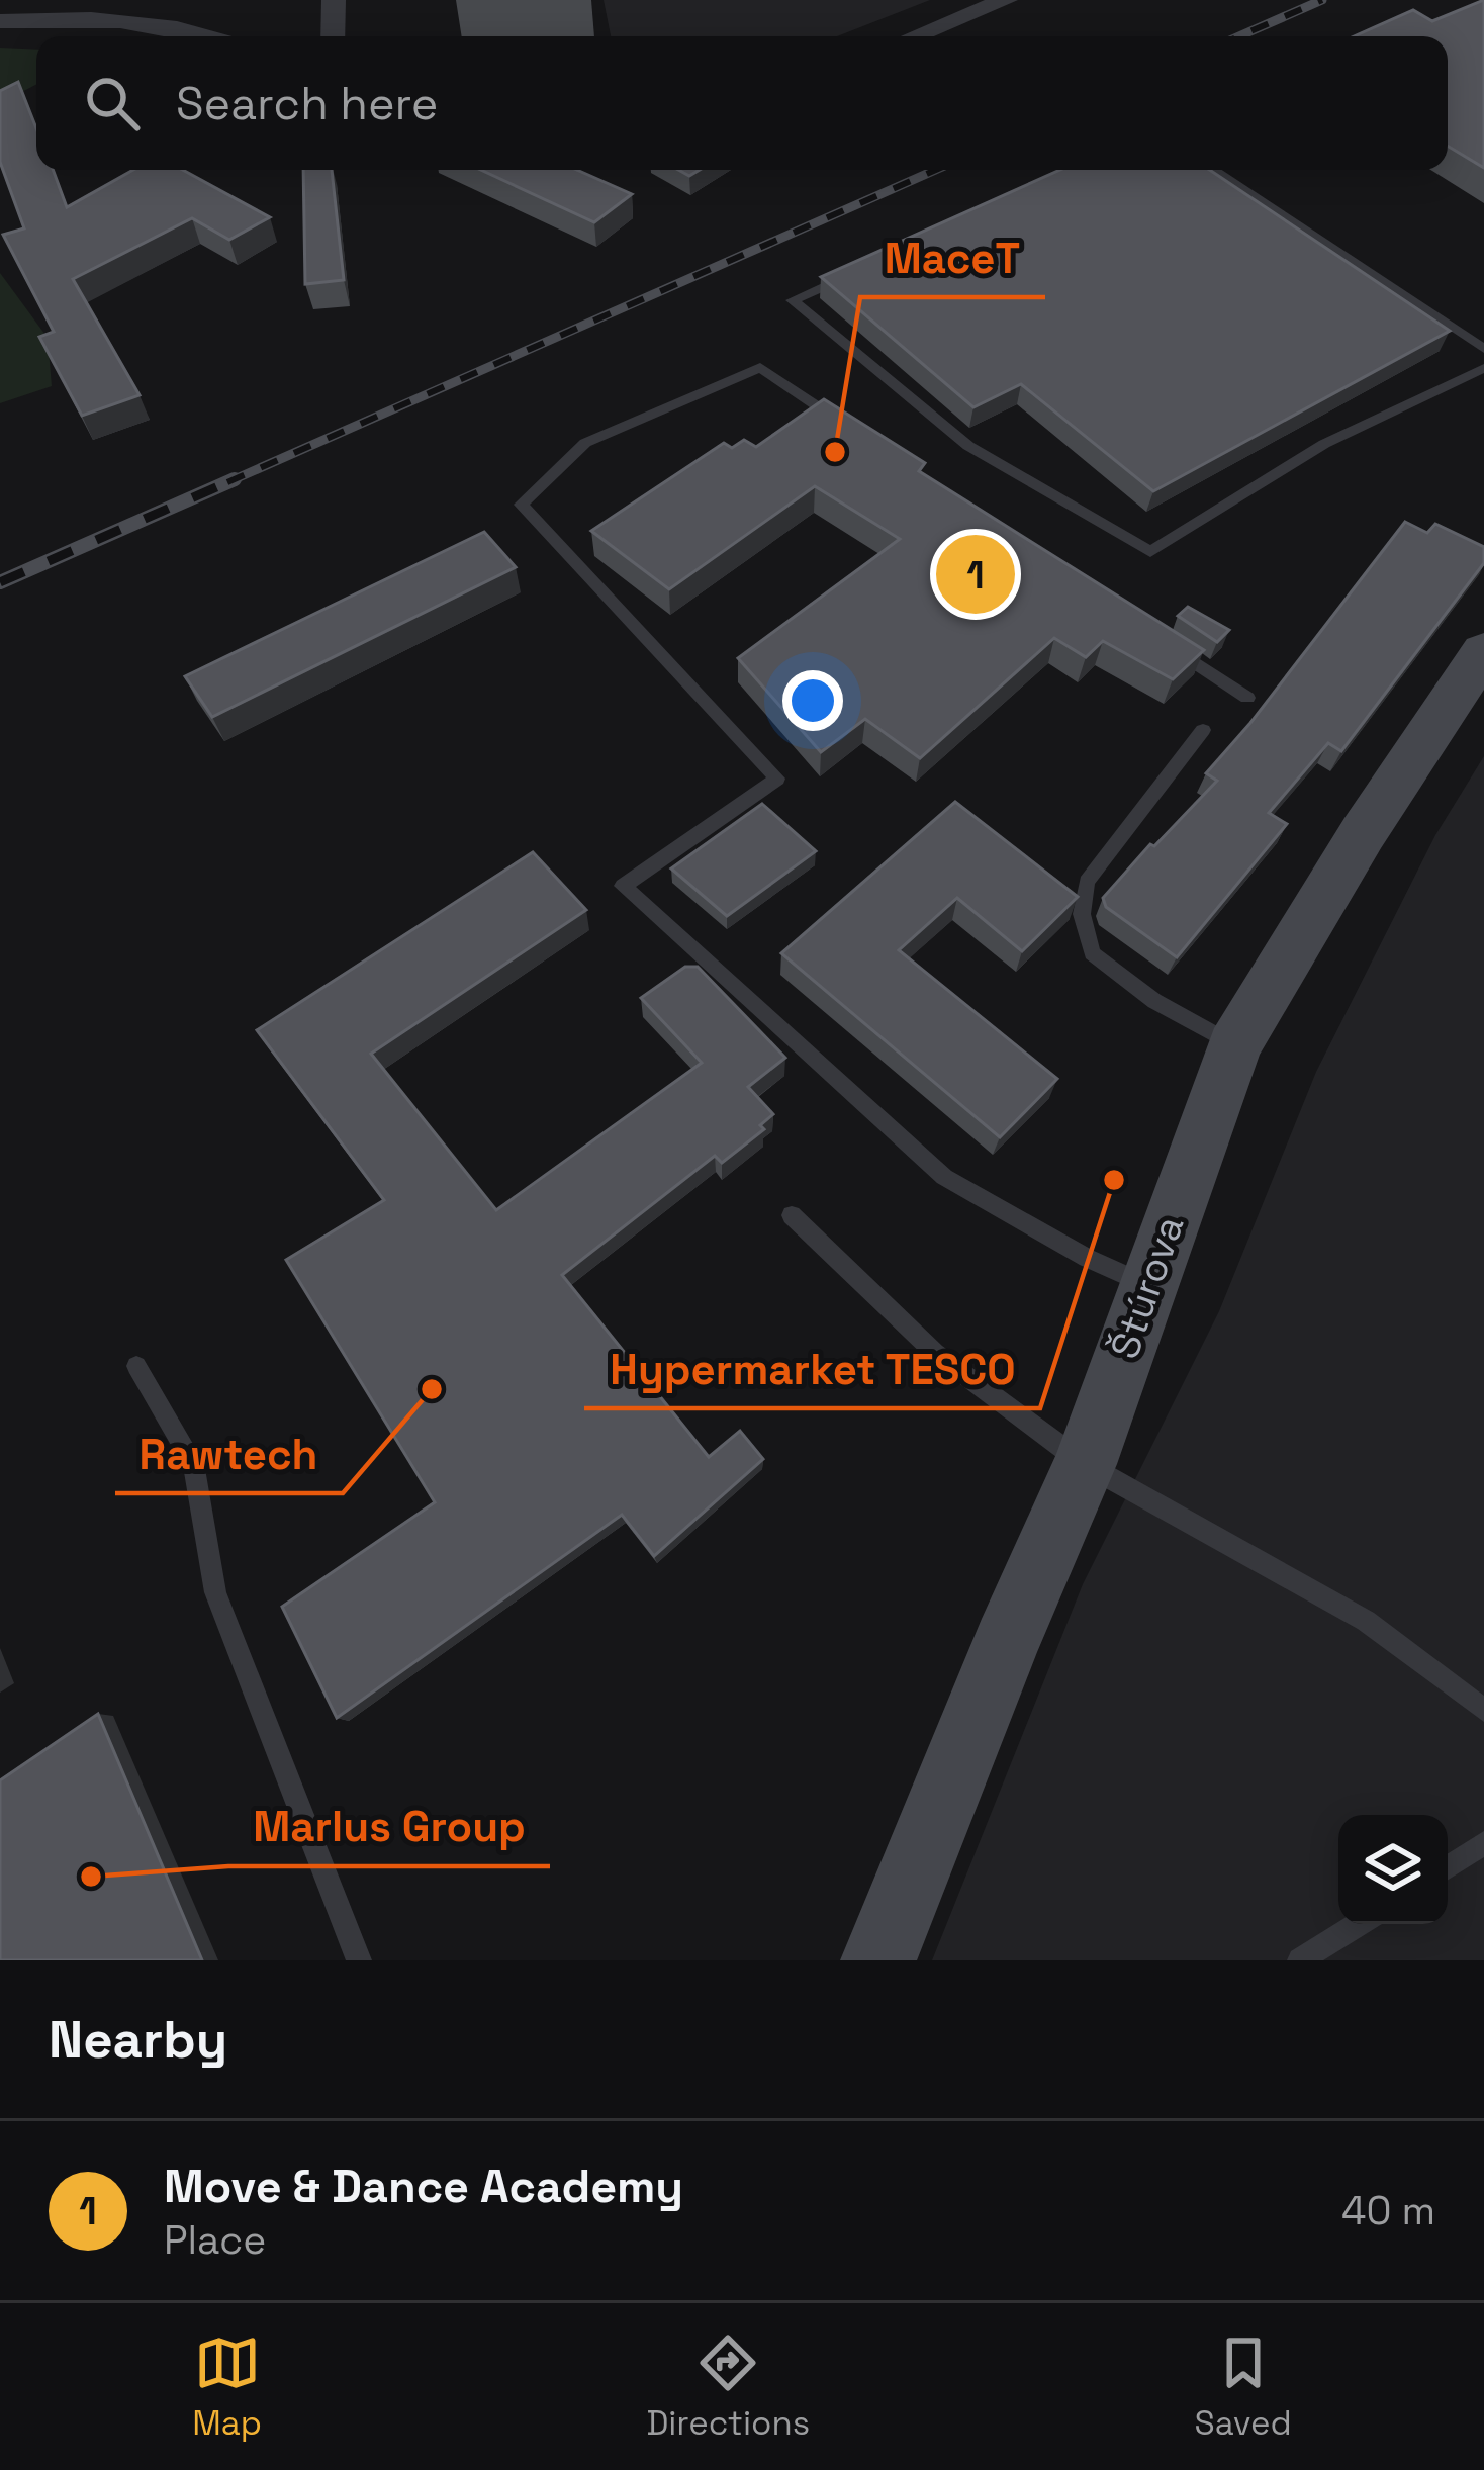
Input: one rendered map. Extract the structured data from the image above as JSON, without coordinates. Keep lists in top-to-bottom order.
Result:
{
  "streets": {
    "street": ["Štúrova"]
  },
  "places": [
    "MaceT",
    "Hypermarket TESCO",
    "Rawtech",
    "Marlus Group"
  ],
  "page": {
    "search": "Search here",
    "pins": "1",
    "heading": "Nearby",
    "list": [
      {
        "mark": "1",
        "name": "Move & Dance Academy",
        "note": "Place",
        "value": "40 m"
      }
    ],
    "nav": ["Map", "Directions", "Saved"]
  }
}
